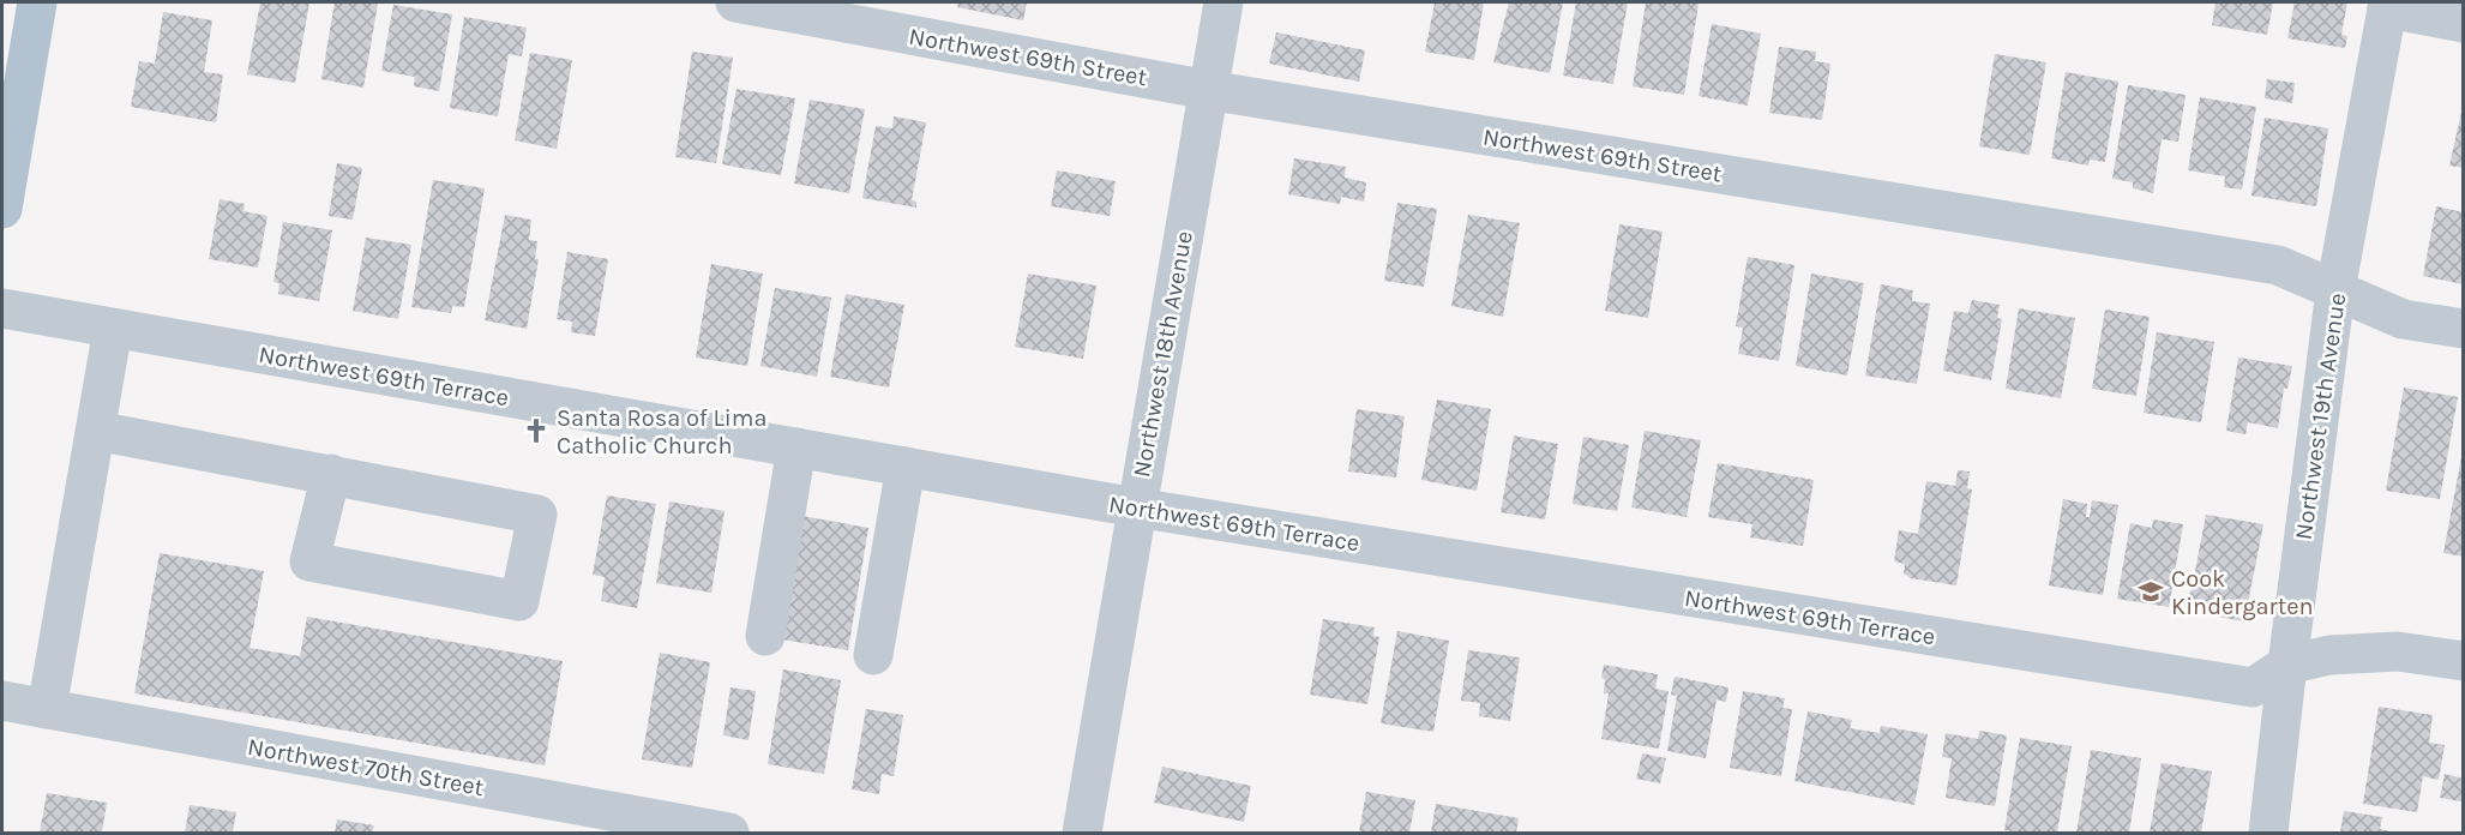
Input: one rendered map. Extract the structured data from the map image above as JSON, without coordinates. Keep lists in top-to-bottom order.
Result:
{
  "streets": {
    "street": [
      "Northwest 69th Street",
      "Northwest 18th Avenue",
      "Northwest 69th Terrace",
      "Northwest 19th Avenue",
      "Northwest 70th Street"
    ]
  },
  "crossings": [
    ["Northwest 69th Street", "Northwest 18th Avenue"],
    ["Northwest 69th Street", "Northwest 19th Avenue"],
    ["Northwest 18th Avenue", "Northwest 69th Terrace"],
    ["Northwest 69th Terrace", "Northwest 19th Avenue"]
  ],
  "places": {
    "church": ["Santa Rosa of Lima Catholic Church"],
    "school or university": ["Cook Kindergarten"]
  }
}
